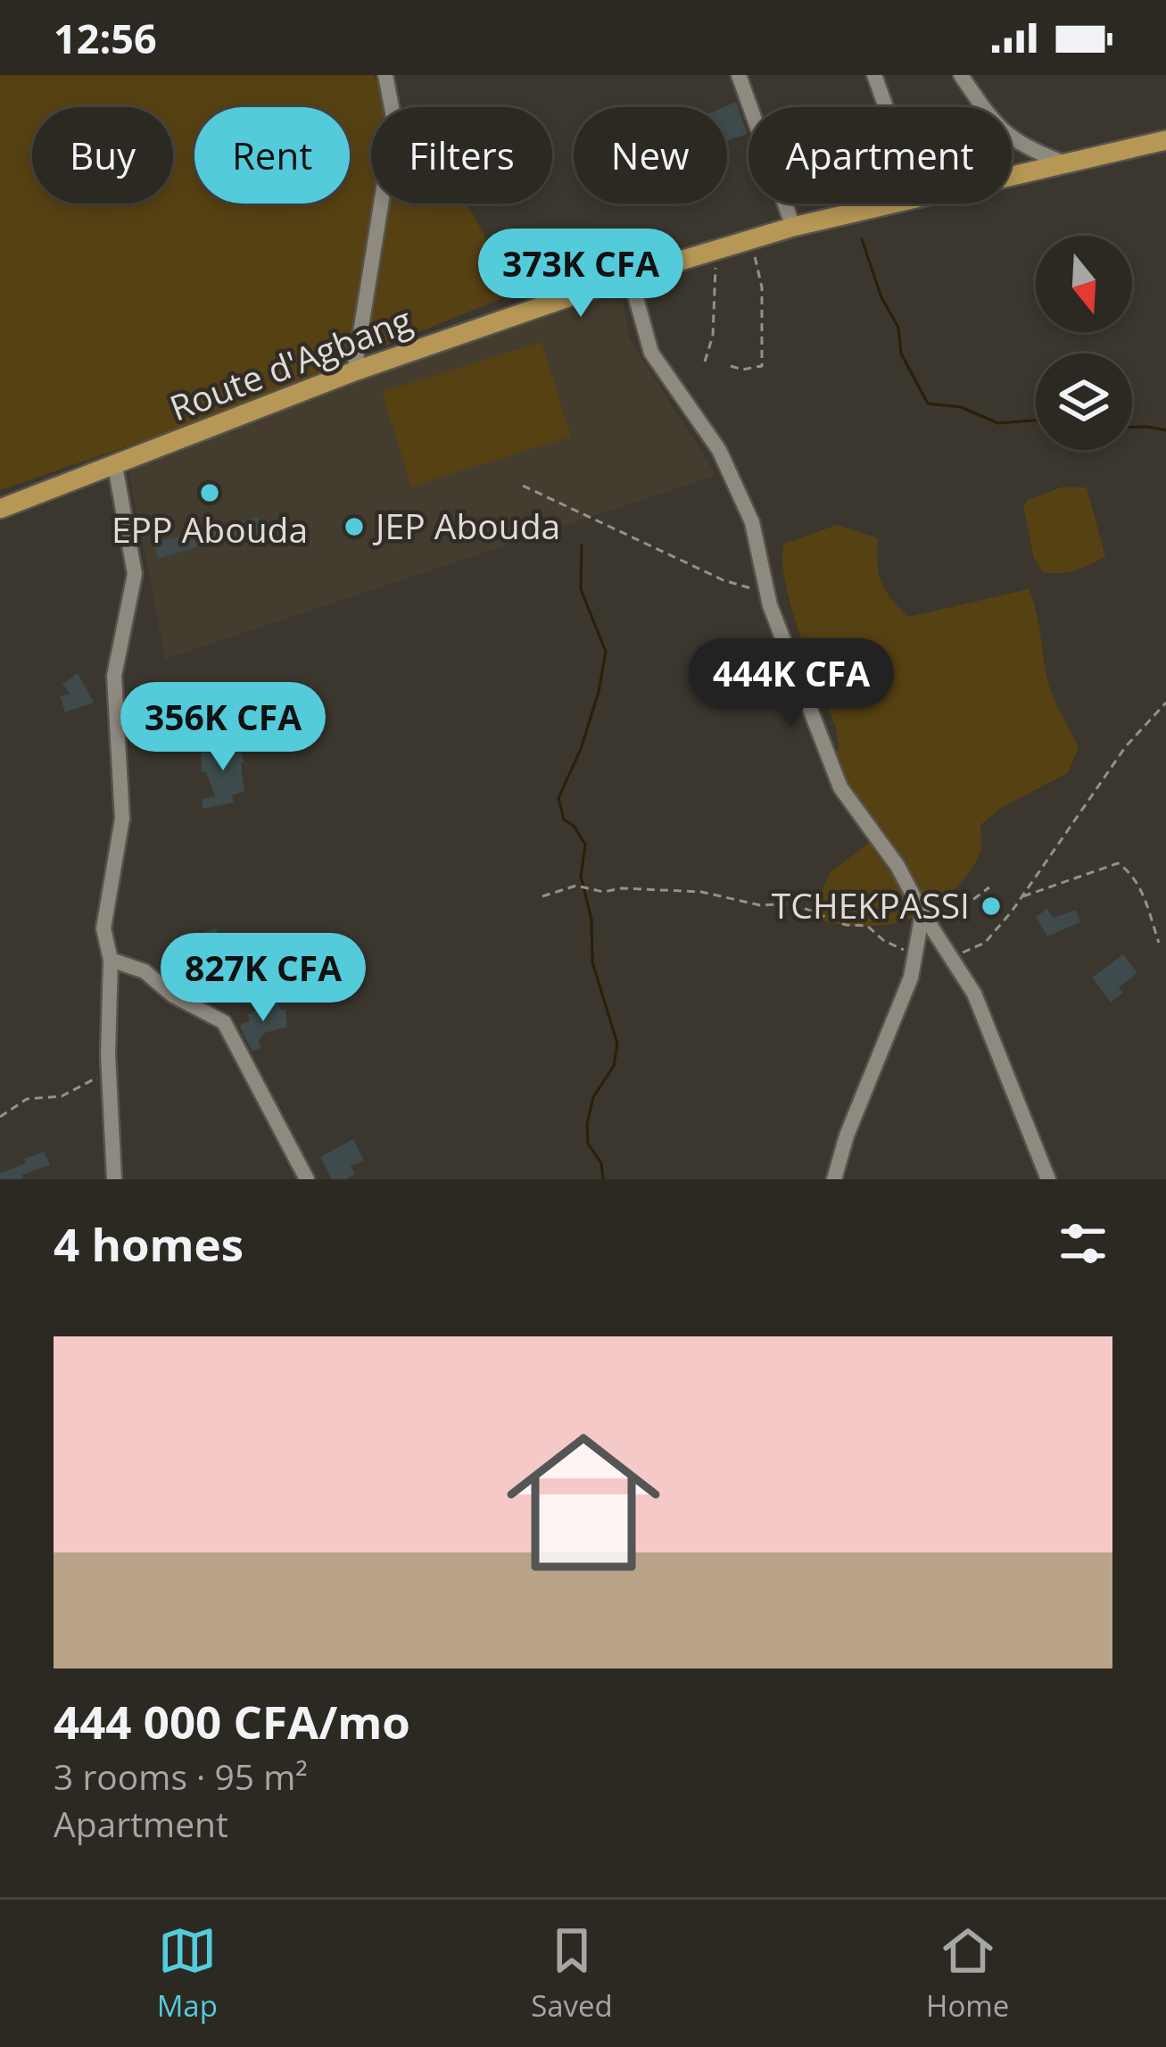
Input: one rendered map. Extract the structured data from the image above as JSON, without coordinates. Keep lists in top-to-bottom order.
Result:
{
  "streets": {
    "main road": ["Route d'Agbang"]
  },
  "places": ["EPP Abouda", "JEP Abouda", "TCHEKPASSI"],
  "north": "bottom",
  "page": {
    "status": "12:56",
    "chip": [
      "Buy",
      "Rent",
      "Filters",
      "New",
      "Apartment"
    ],
    "price": [
      "373K CFA",
      "444K CFA",
      "356K CFA",
      "827K CFA"
    ],
    "heading": "4 homes",
    "list": [
      {
        "name": "444 000 CFA/mo",
        "note": "3 rooms · 95 m² · Apartment"
      }
    ],
    "tabs": ["Map", "Saved", "Home"]
  }
}
